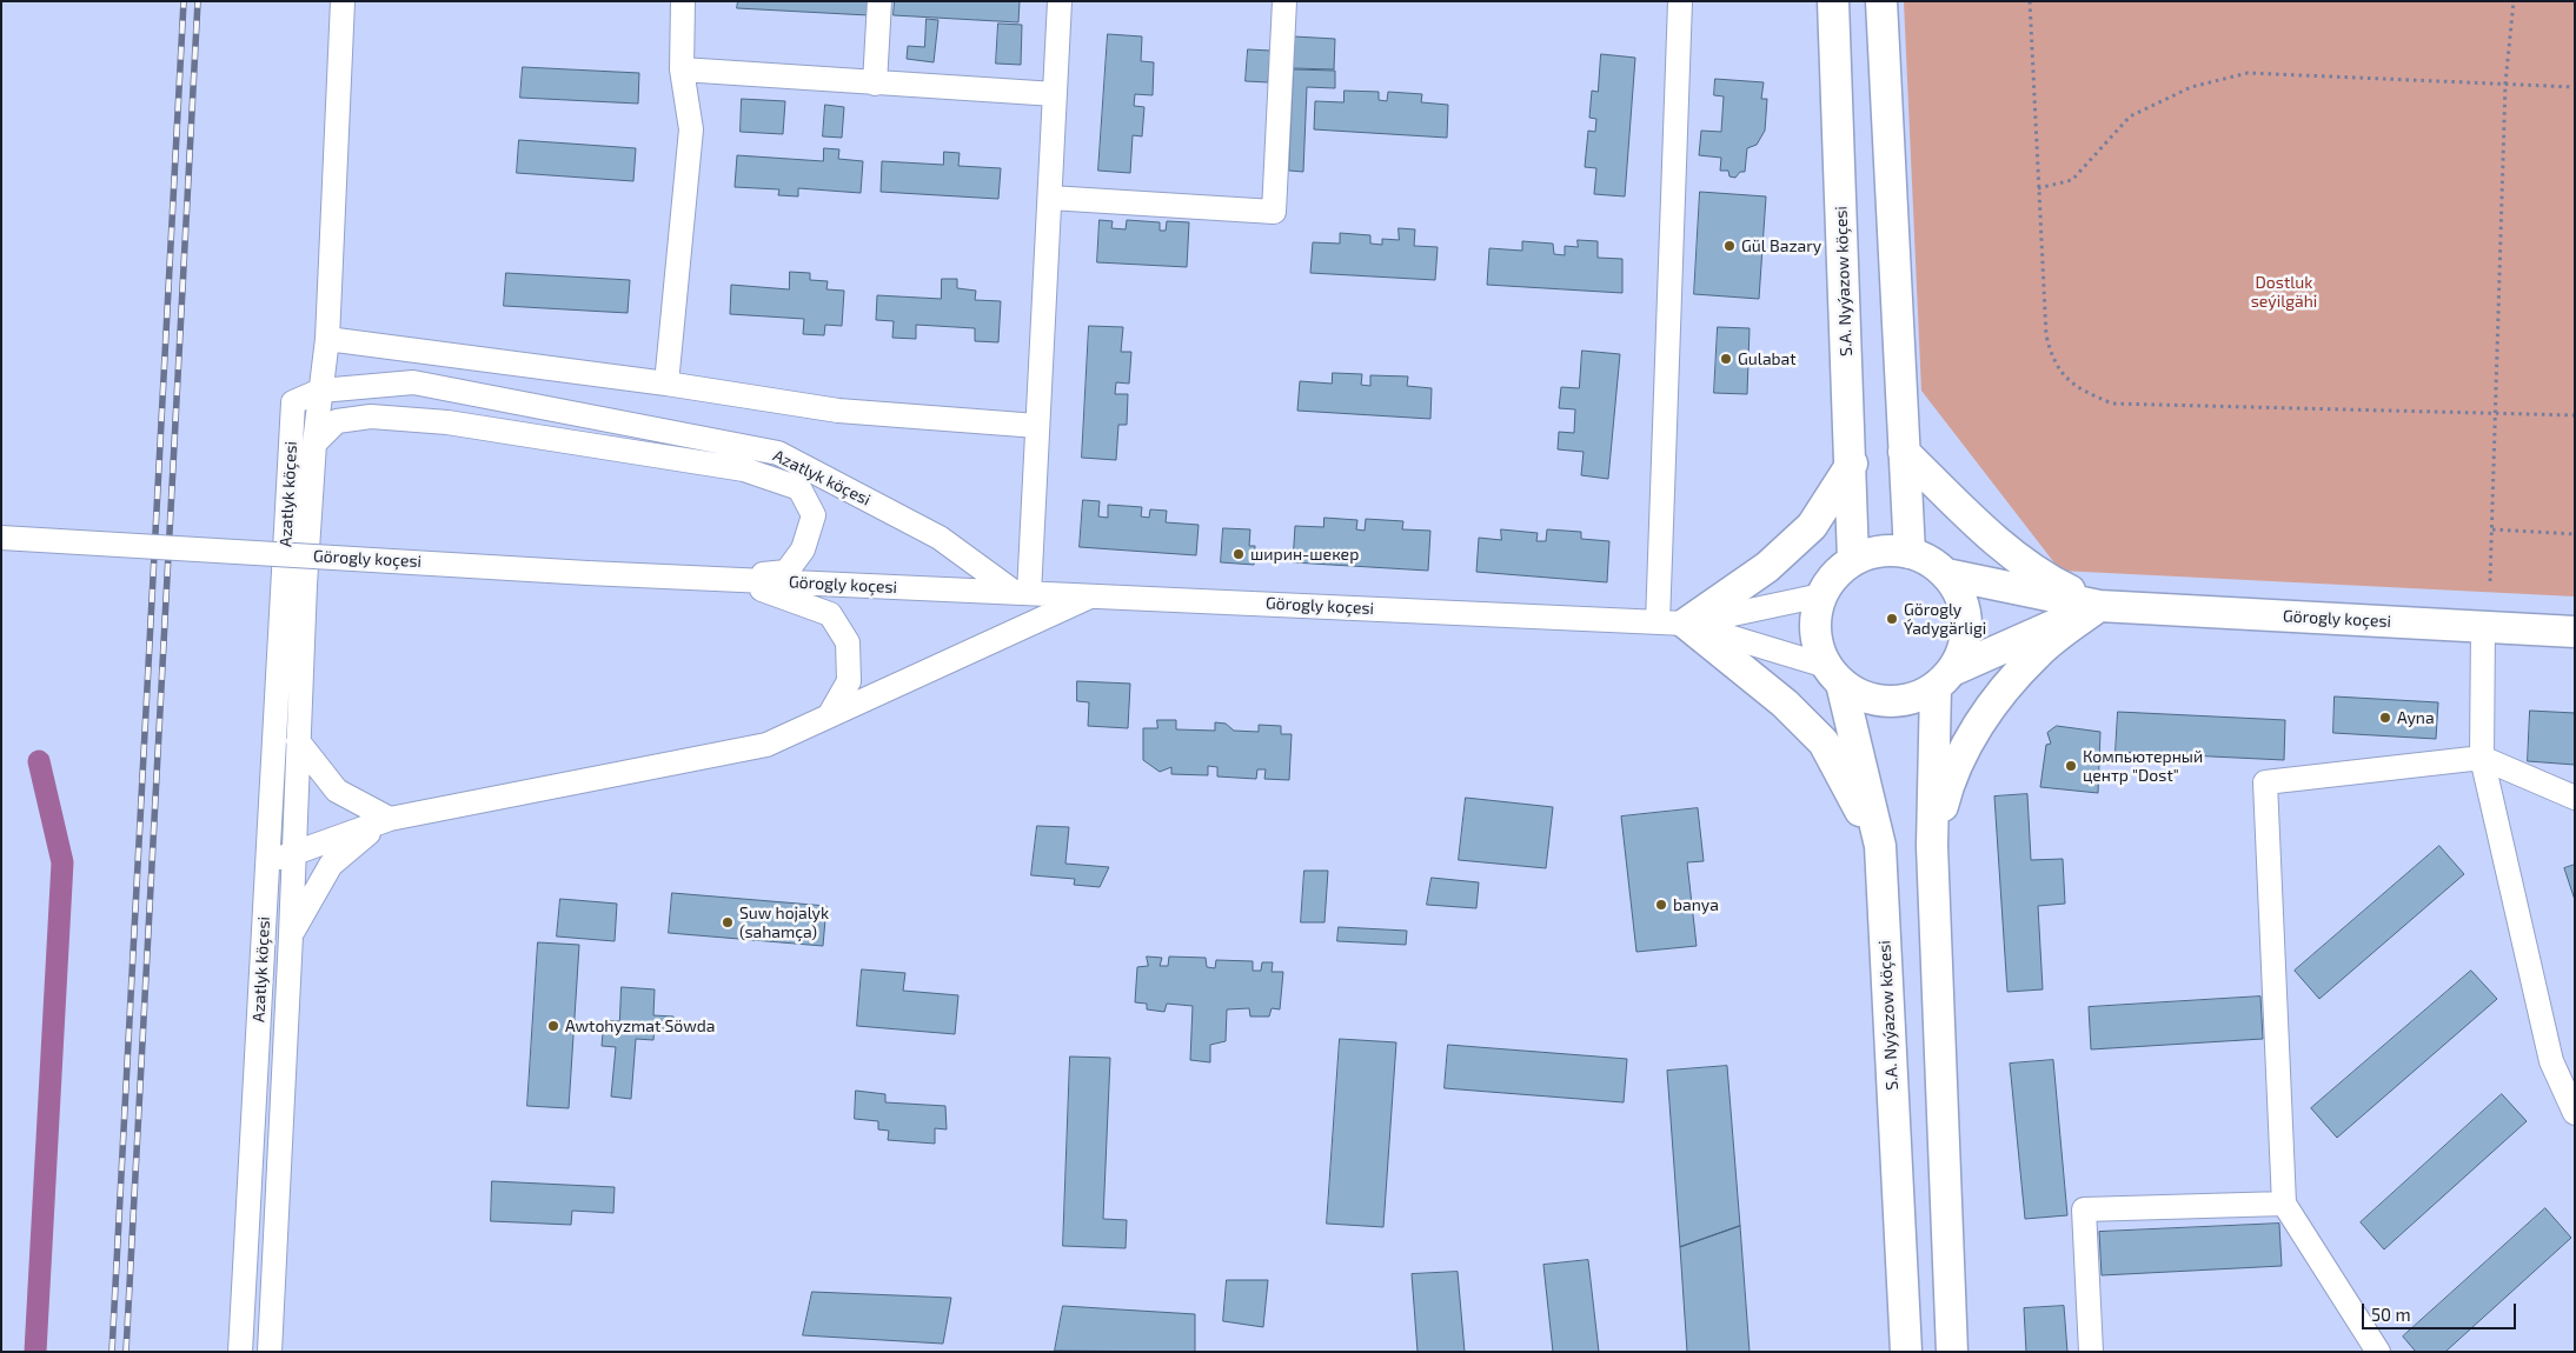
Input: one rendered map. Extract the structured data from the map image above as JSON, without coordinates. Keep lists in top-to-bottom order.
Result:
{
  "streets": {
    "main road": ["S.A. Nyýazow köçesi", "Görogly koçesi"],
    "street": ["Azatlyk köçesi"]
  },
  "crossings": [
    ["S.A. Nyýazow köçesi", "Görogly koçesi"],
    ["Azatlyk köçesi", "Görogly koçesi"]
  ],
  "parks": ["Dostluk seýilgähi"],
  "places": [
    "Gül Bazary",
    "Gulabat",
    "ширин-шекер",
    "Görogly Ýadygärligi",
    "Ayna",
    "Компьютерный центр \"Dost\"",
    "banya",
    "Suw hojalyk (sahamça)",
    "Awtohyzmat Söwda"
  ],
  "scale_bar": "50 m"
}
